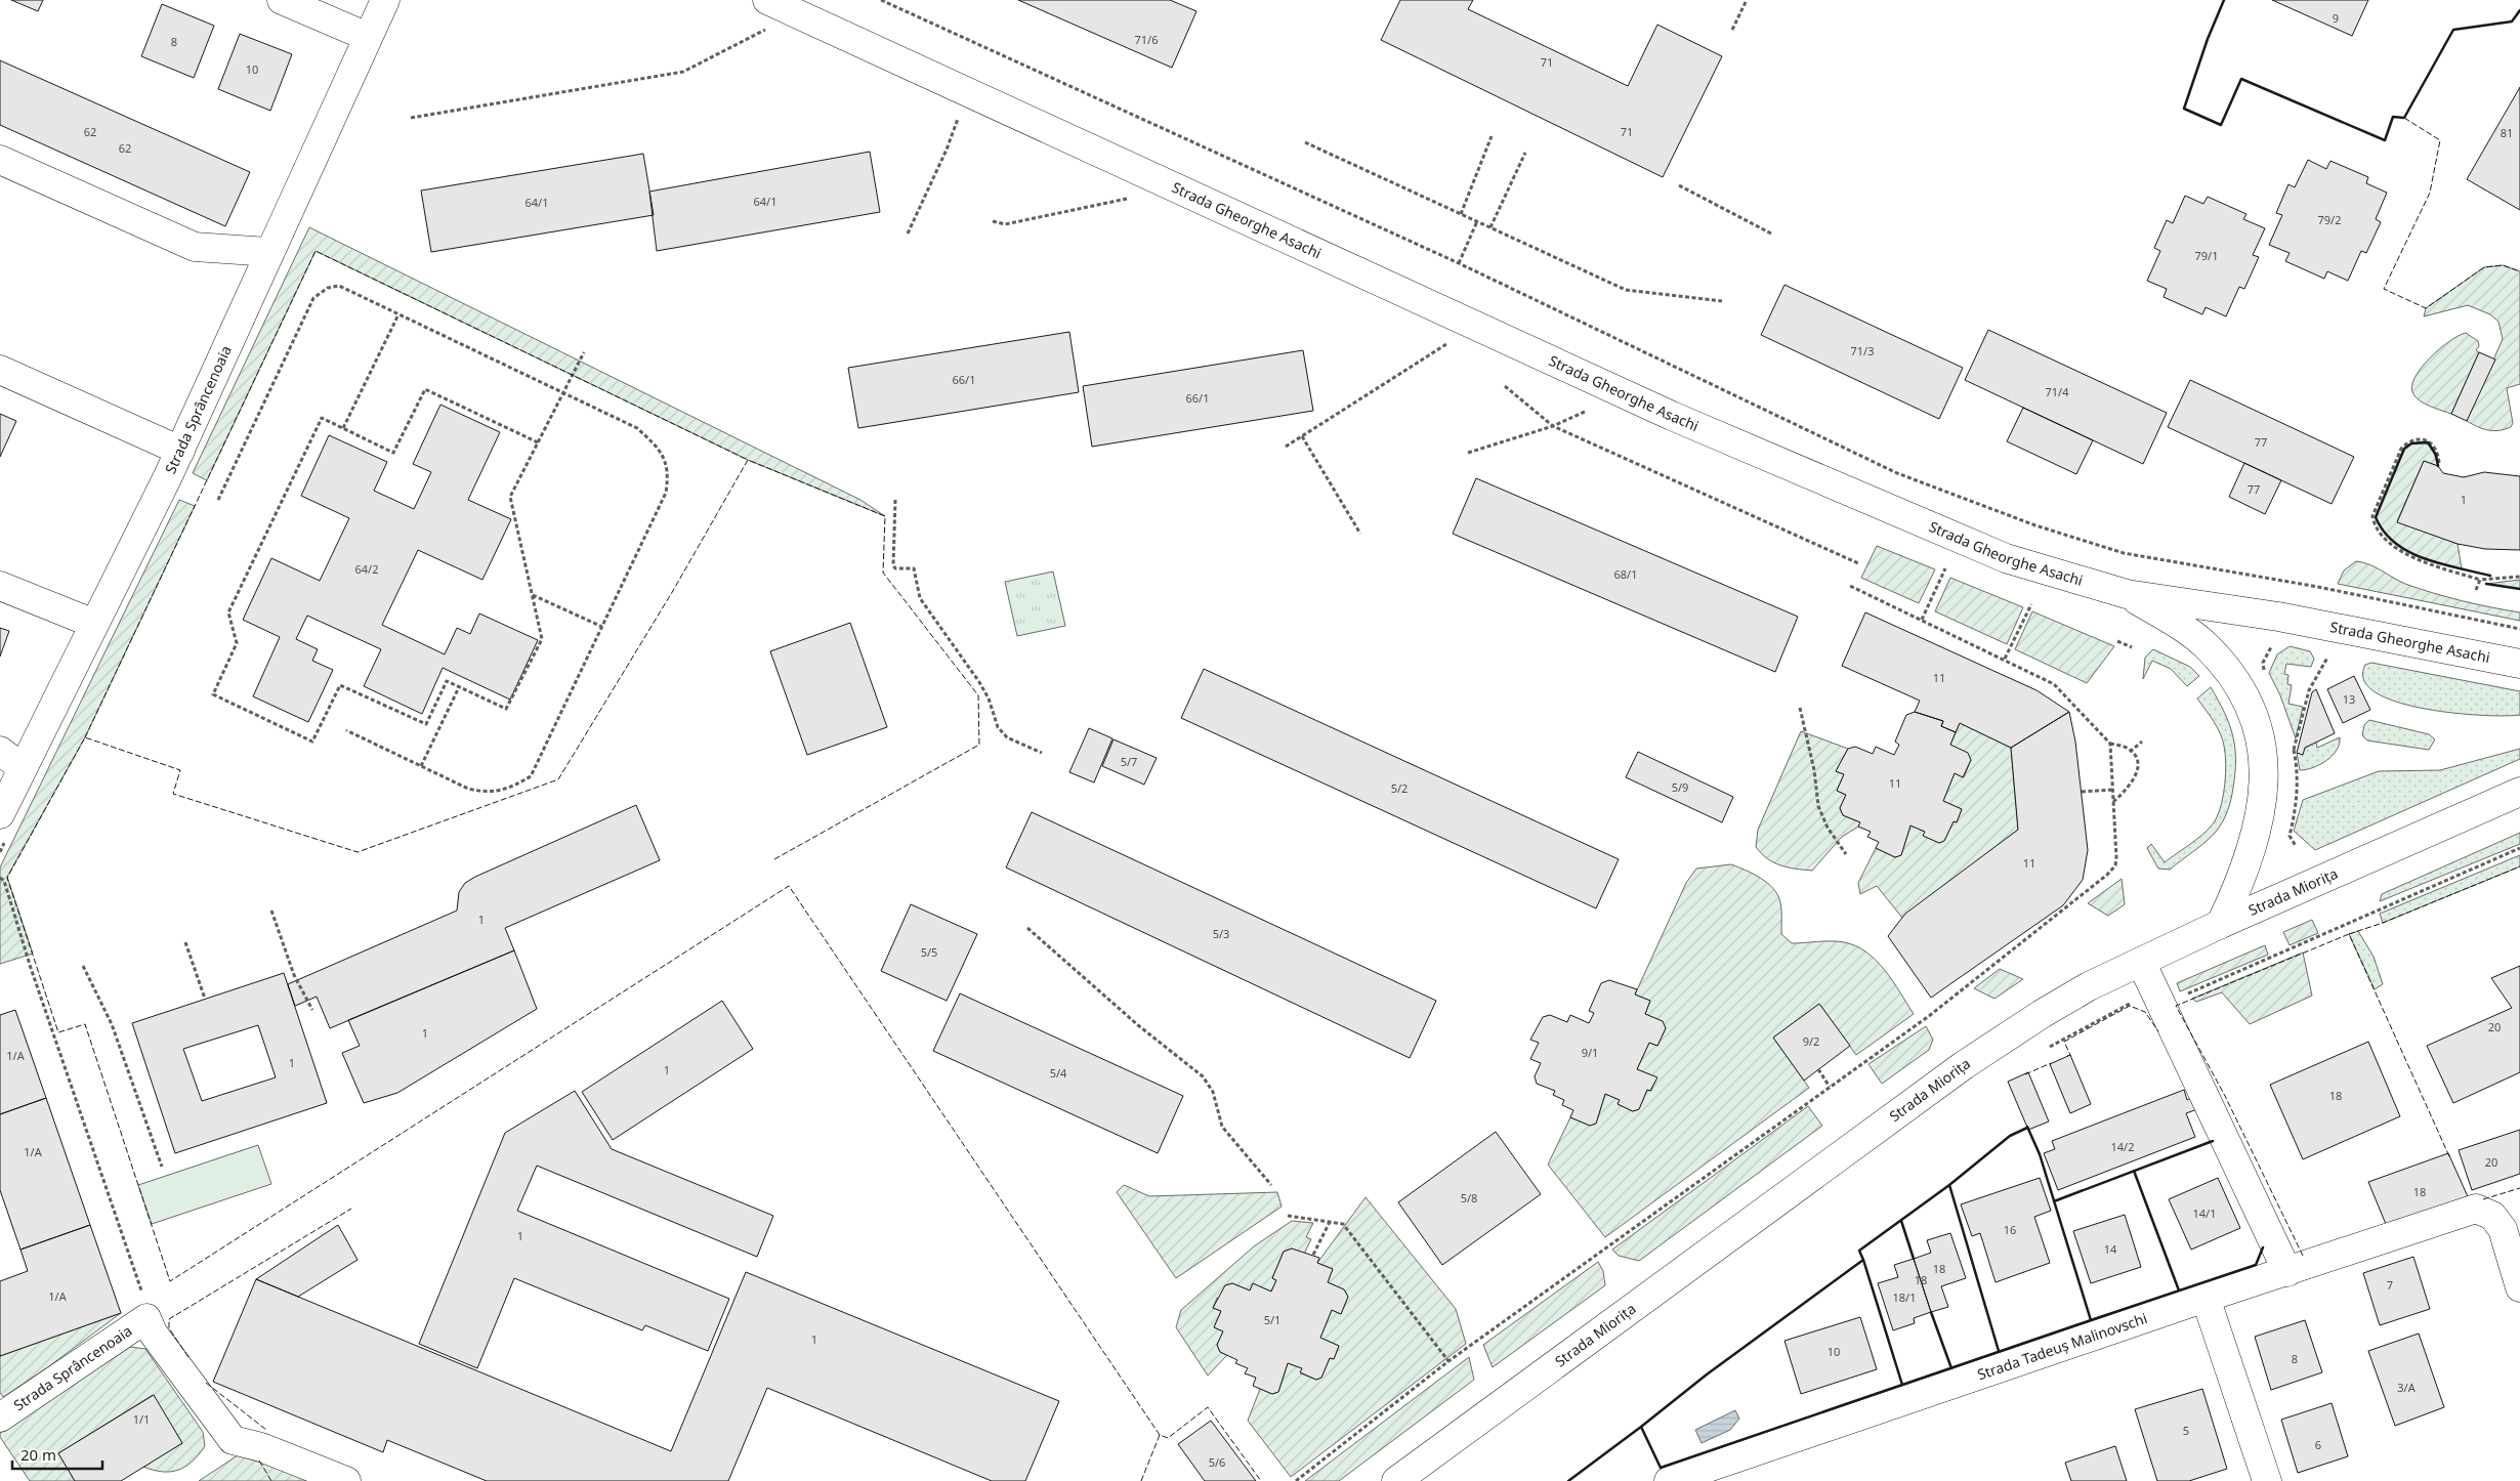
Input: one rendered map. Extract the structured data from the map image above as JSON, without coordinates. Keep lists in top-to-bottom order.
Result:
{
  "streets": {
    "main road": [
      "Strada Gheorghe Asachi",
      "Strada Sprâncenoaia",
      "Strada Miorița",
      "Strada Tadeuș Malinovschi"
    ]
  },
  "house_numbers": [
    "9",
    "71/6",
    "8",
    "71",
    "10",
    "62",
    "71",
    "81",
    "62",
    "64/1",
    "64/1",
    "79/2",
    "79/1",
    "71/3",
    "66/1",
    "71/4",
    "66/1",
    "77",
    "77",
    "1",
    "64/2",
    "68/1",
    "11",
    "13",
    "5/7",
    "11",
    "5/9",
    "5/2",
    "11",
    "1",
    "5/3",
    "5/5",
    "20",
    "1",
    "9/2",
    "9/1",
    "1/A",
    "1",
    "1",
    "5/4",
    "18",
    "14/2",
    "1/A",
    "20",
    "18",
    "5/8",
    "14/1",
    "16",
    "1",
    "14",
    "18",
    "18",
    "7",
    "1/A",
    "18/1",
    "5/1",
    "1",
    "10",
    "8",
    "3/A",
    "1/1",
    "5",
    "6",
    "5/6"
  ],
  "scale_bar": "20 m"
}
